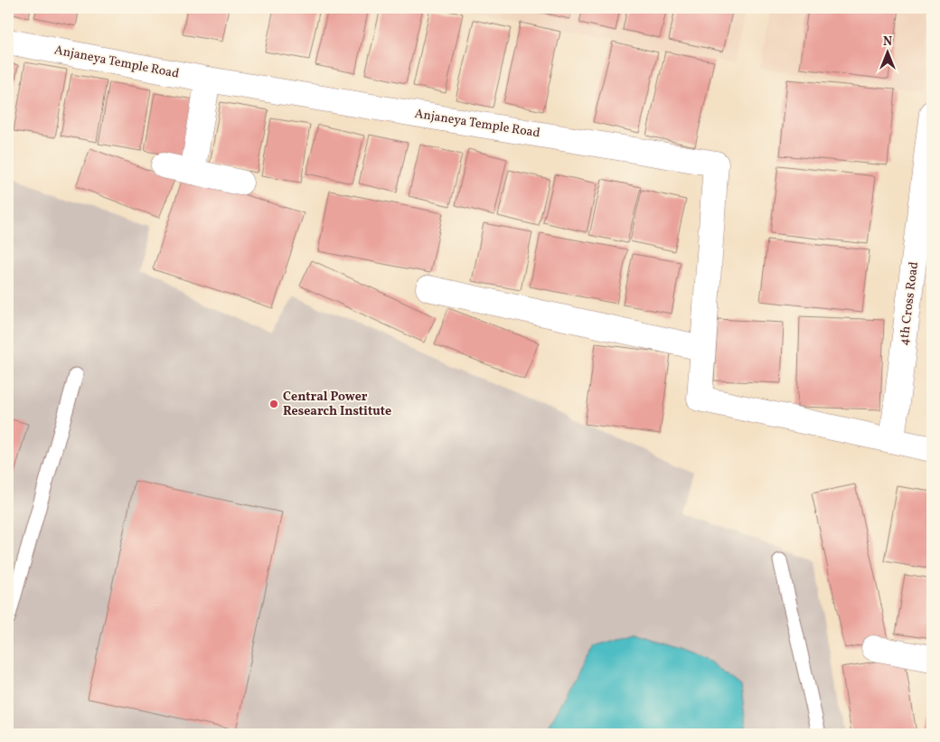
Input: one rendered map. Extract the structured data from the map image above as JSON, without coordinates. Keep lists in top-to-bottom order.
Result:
{
  "streets": {
    "street": ["Anjaneya Temple Road", "4th Cross Road"]
  },
  "crossings": [
    ["Anjaneya Temple Road", "4th Cross Road"]
  ],
  "places": ["Central Power Research Institute"],
  "north": "top"
}
